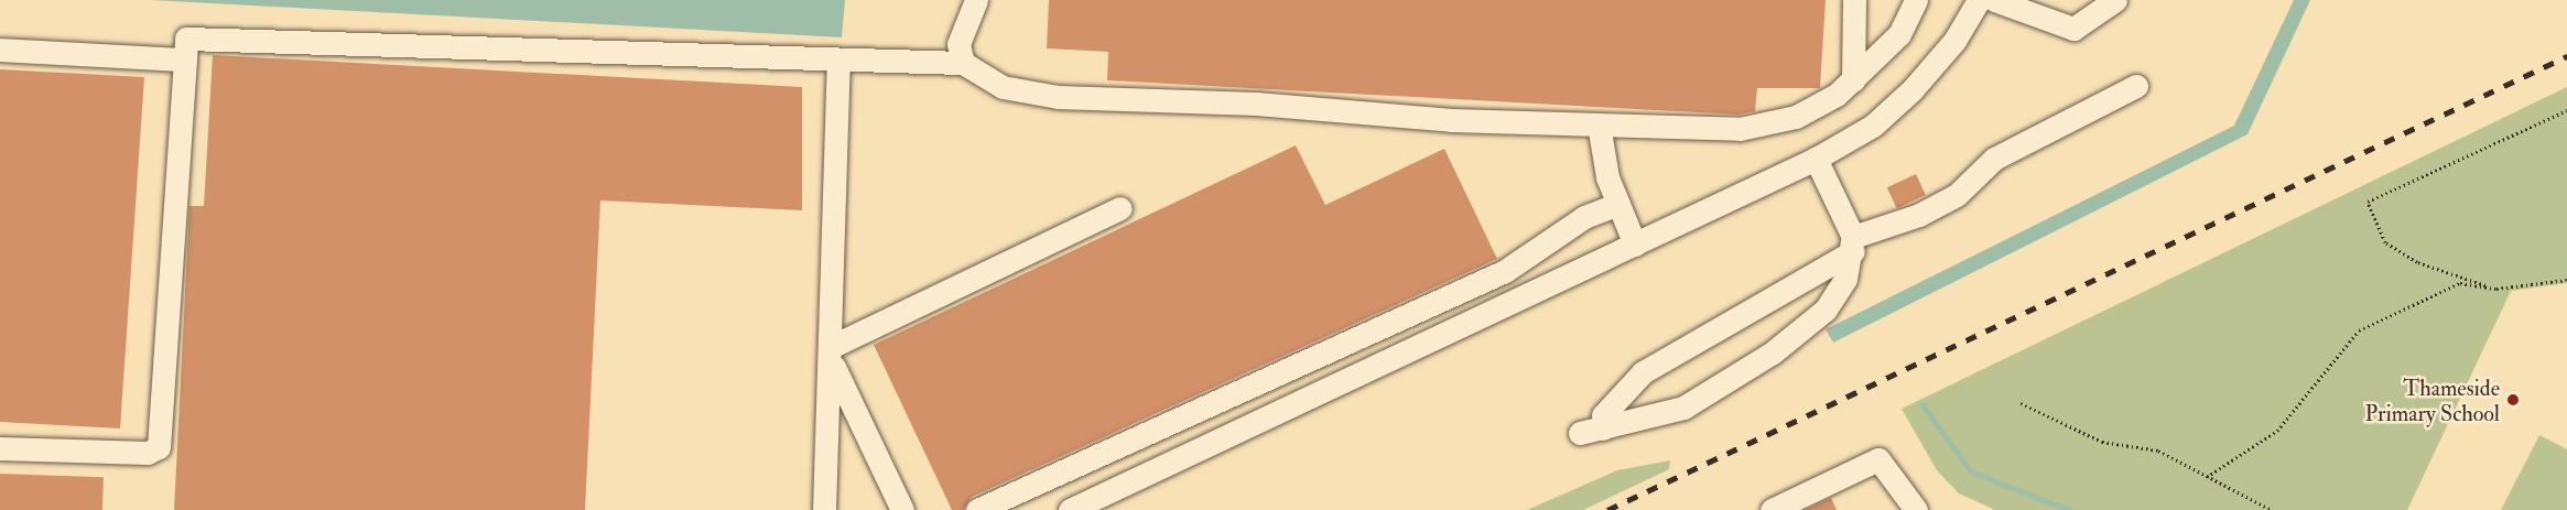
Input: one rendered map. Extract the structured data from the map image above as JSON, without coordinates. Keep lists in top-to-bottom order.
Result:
{
  "places": ["Thameside Primary School"]
}
